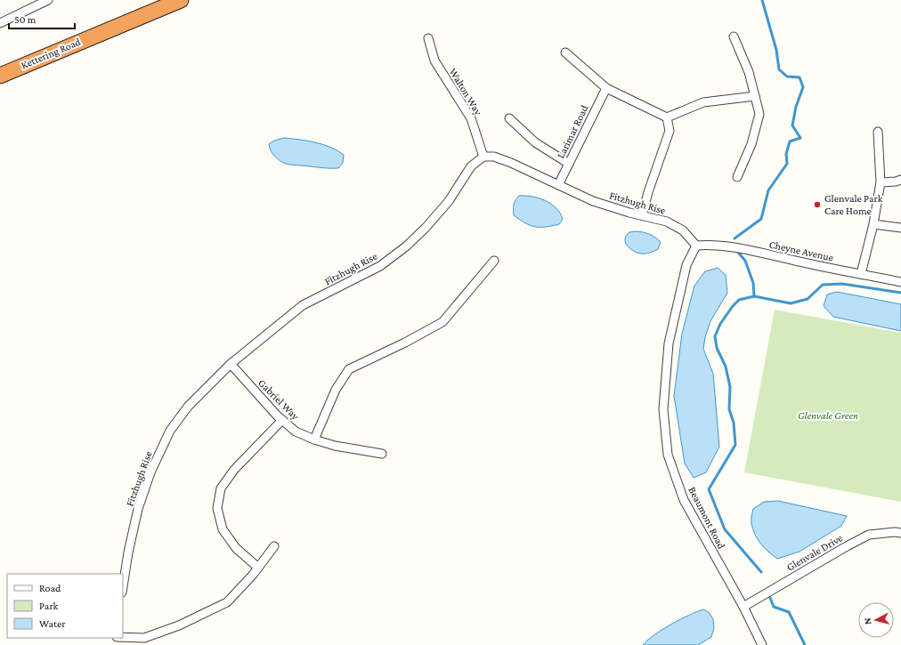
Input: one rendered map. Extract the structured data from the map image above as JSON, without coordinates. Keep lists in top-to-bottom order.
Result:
{
  "streets": {
    "highway": ["Kettering Road"],
    "street": [
      "Walton Way",
      "Larimar Road",
      "Fitzhugh Rise",
      "Cheyne Avenue",
      "Gabriel Way",
      "Beaumont Road",
      "Glenvale Drive"
    ]
  },
  "crossings": [
    ["Walton Way", "Fitzhugh Rise"],
    ["Larimar Road", "Fitzhugh Rise"],
    ["Fitzhugh Rise", "Cheyne Avenue"],
    ["Fitzhugh Rise", "Gabriel Way"],
    ["Fitzhugh Rise", "Beaumont Road"],
    ["Cheyne Avenue", "Beaumont Road"],
    ["Beaumont Road", "Glenvale Drive"]
  ],
  "parks": ["Glenvale Green"],
  "places": ["Glenvale Park Care Home"],
  "legend": ["Road", "Park", "Water"],
  "scale_bar": "50 m",
  "north": "left"
}
